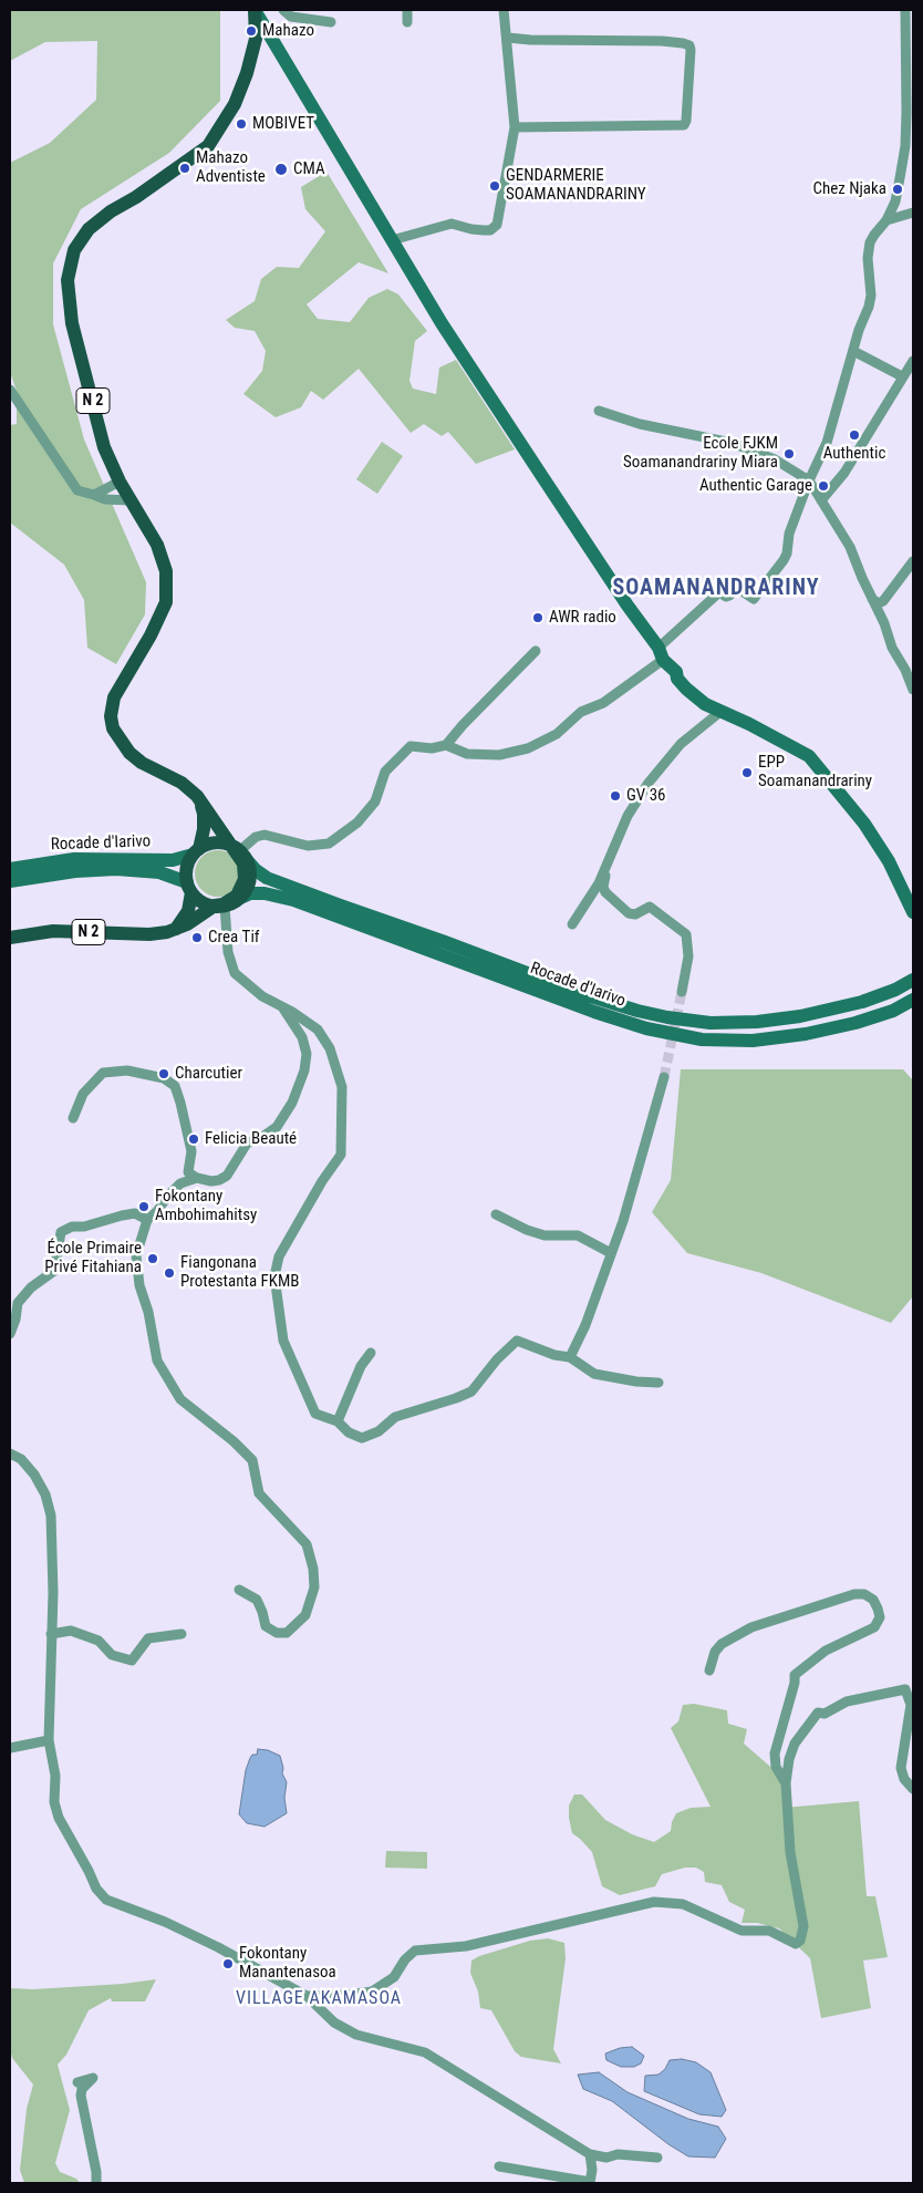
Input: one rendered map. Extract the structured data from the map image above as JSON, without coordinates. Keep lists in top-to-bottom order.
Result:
{
  "streets": {
    "main road": ["N 2", "Rocade d'Iarivo"]
  },
  "crossings": [
    ["N 2", "Rocade d'Iarivo"]
  ],
  "districts": ["SOAMANANDRARINY", "VILLAGE AKAMASOA"],
  "places": [
    "Mahazo",
    "MOBIVET",
    "Mahazo Adventiste",
    "CMA",
    "GENDARMERIE SOAMANANDRARINY",
    "Chez Njaka",
    "Authentic",
    "Ecole FJKM Soamanandrariny Miara",
    "Authentic Garage",
    "AWR radio",
    "EPP Soamanandrariny",
    "GV 36",
    "Crea Tif",
    "Charcutier",
    "Felicia Beauté",
    "Fokontany Ambohimahitsy",
    "École Primaire Privé Fitahiana",
    "Fiangonana Protestanta FKMB",
    "Fokontany Manantenasoa"
  ]
}
